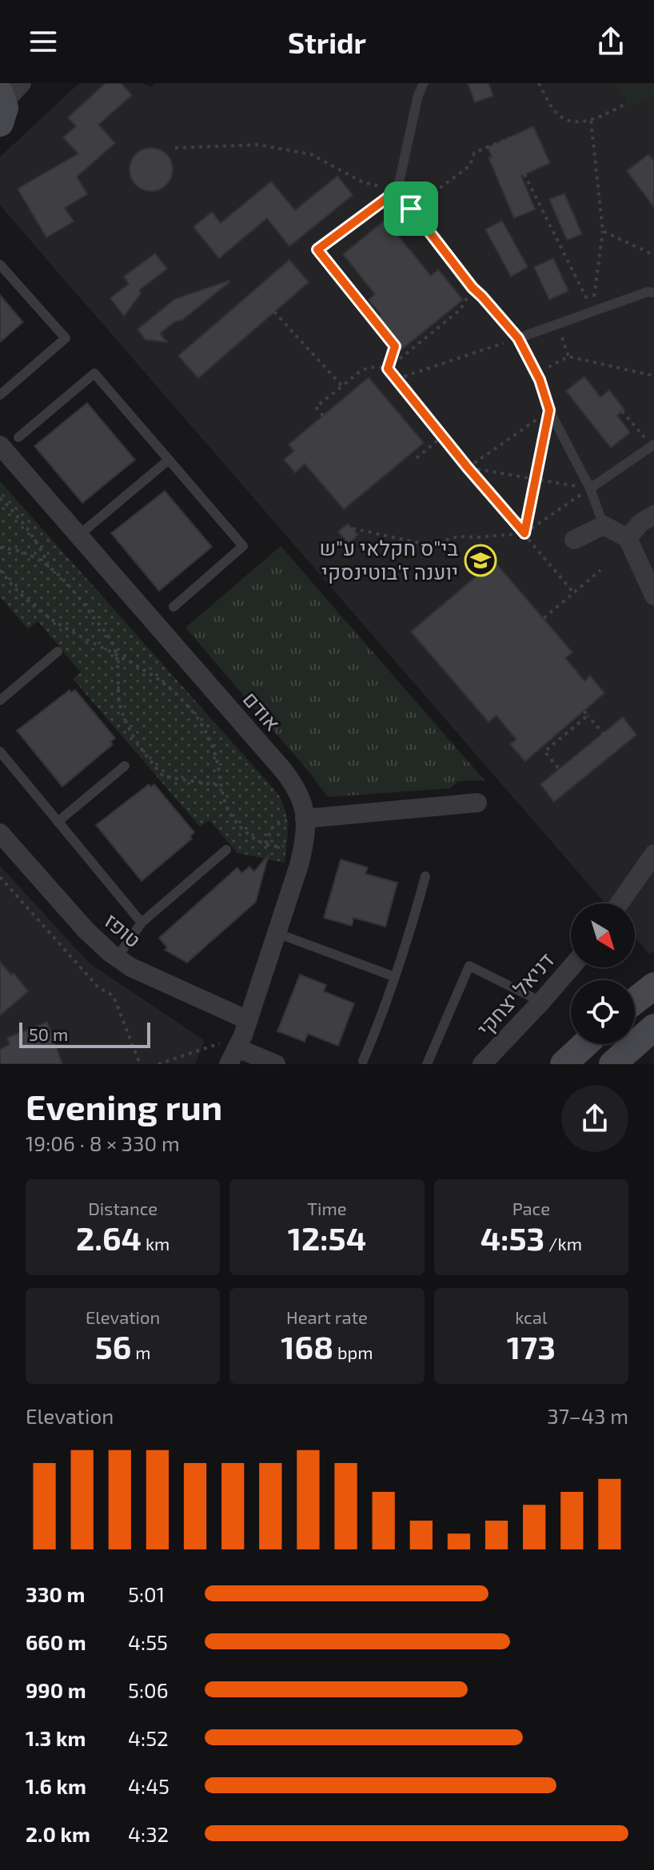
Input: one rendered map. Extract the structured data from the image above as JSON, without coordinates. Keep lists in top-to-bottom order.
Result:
{
  "streets": {
    "street": ["אודם", "טופז", "דניאל יצחקי"]
  },
  "crossings": [
    ["אודם", "טופז"]
  ],
  "places": {
    "school or university": ["בי\"ס חקלאי ע\"ש יוענה ז'בוטינסקי"]
  },
  "scale_bar": "50 m",
  "north": "bottom right",
  "page": {
    "header": "Stridr",
    "scale": "50 m",
    "heading": ["Evening run", "19:06 · 8 × 330 m"],
    "stats": [
      ["Distance", "2.64 km"],
      ["Time", "12:54"],
      ["Pace", "4:53 /km"],
      ["Elevation", "56 m"],
      ["Heart rate", "168 bpm"],
      ["kcal", "173"]
    ],
    "chart": ["Elevation", "37–43 m"],
    "list": [
      {
        "name": "330 m",
        "note": "5:01"
      },
      {
        "name": "660 m",
        "note": "4:55"
      },
      {
        "name": "990 m",
        "note": "5:06"
      },
      {
        "name": "1.3 km",
        "note": "4:52"
      },
      {
        "name": "1.6 km",
        "note": "4:45"
      },
      {
        "name": "2.0 km",
        "note": "4:32"
      }
    ]
  }
}
